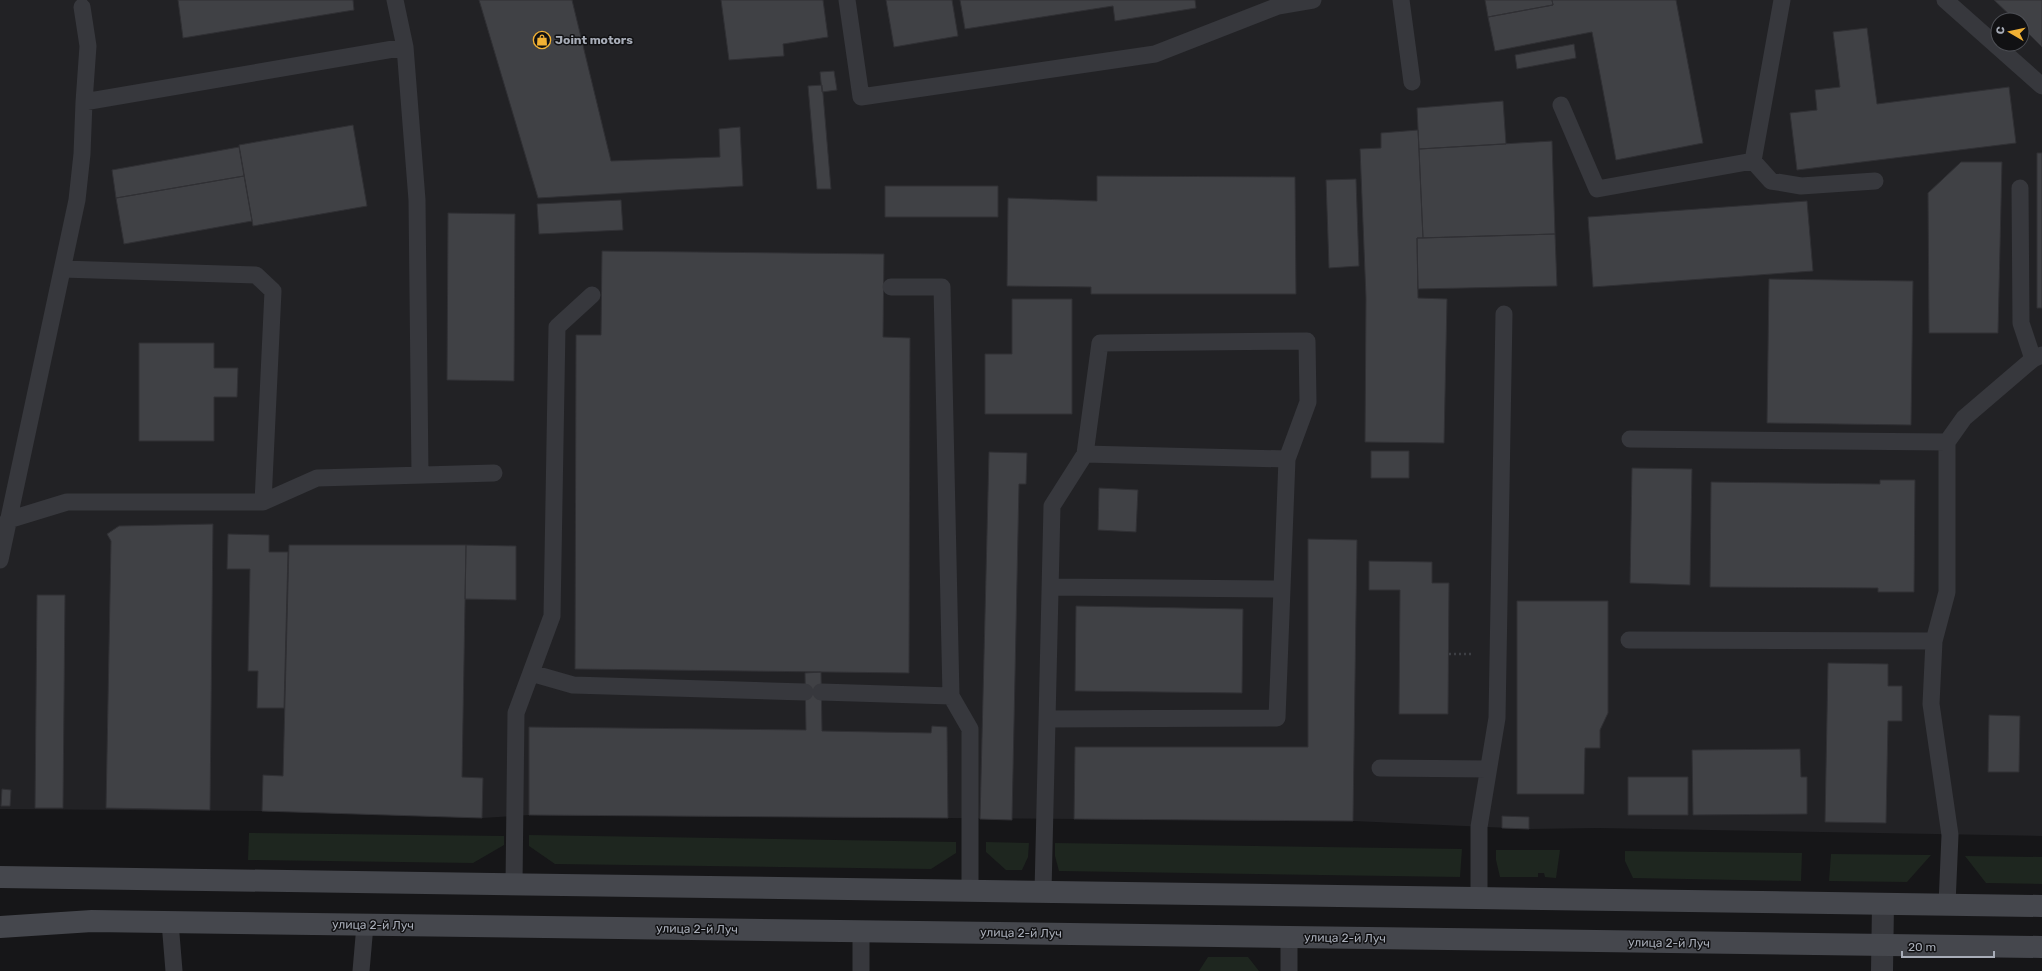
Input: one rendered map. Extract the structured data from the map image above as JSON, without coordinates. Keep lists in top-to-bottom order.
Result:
{
  "streets": {
    "main road": ["улица 2-й Луч"]
  },
  "places": {
    "shop": ["Joint motors"]
  },
  "scale_bar": "20 m",
  "north": "left"
}
